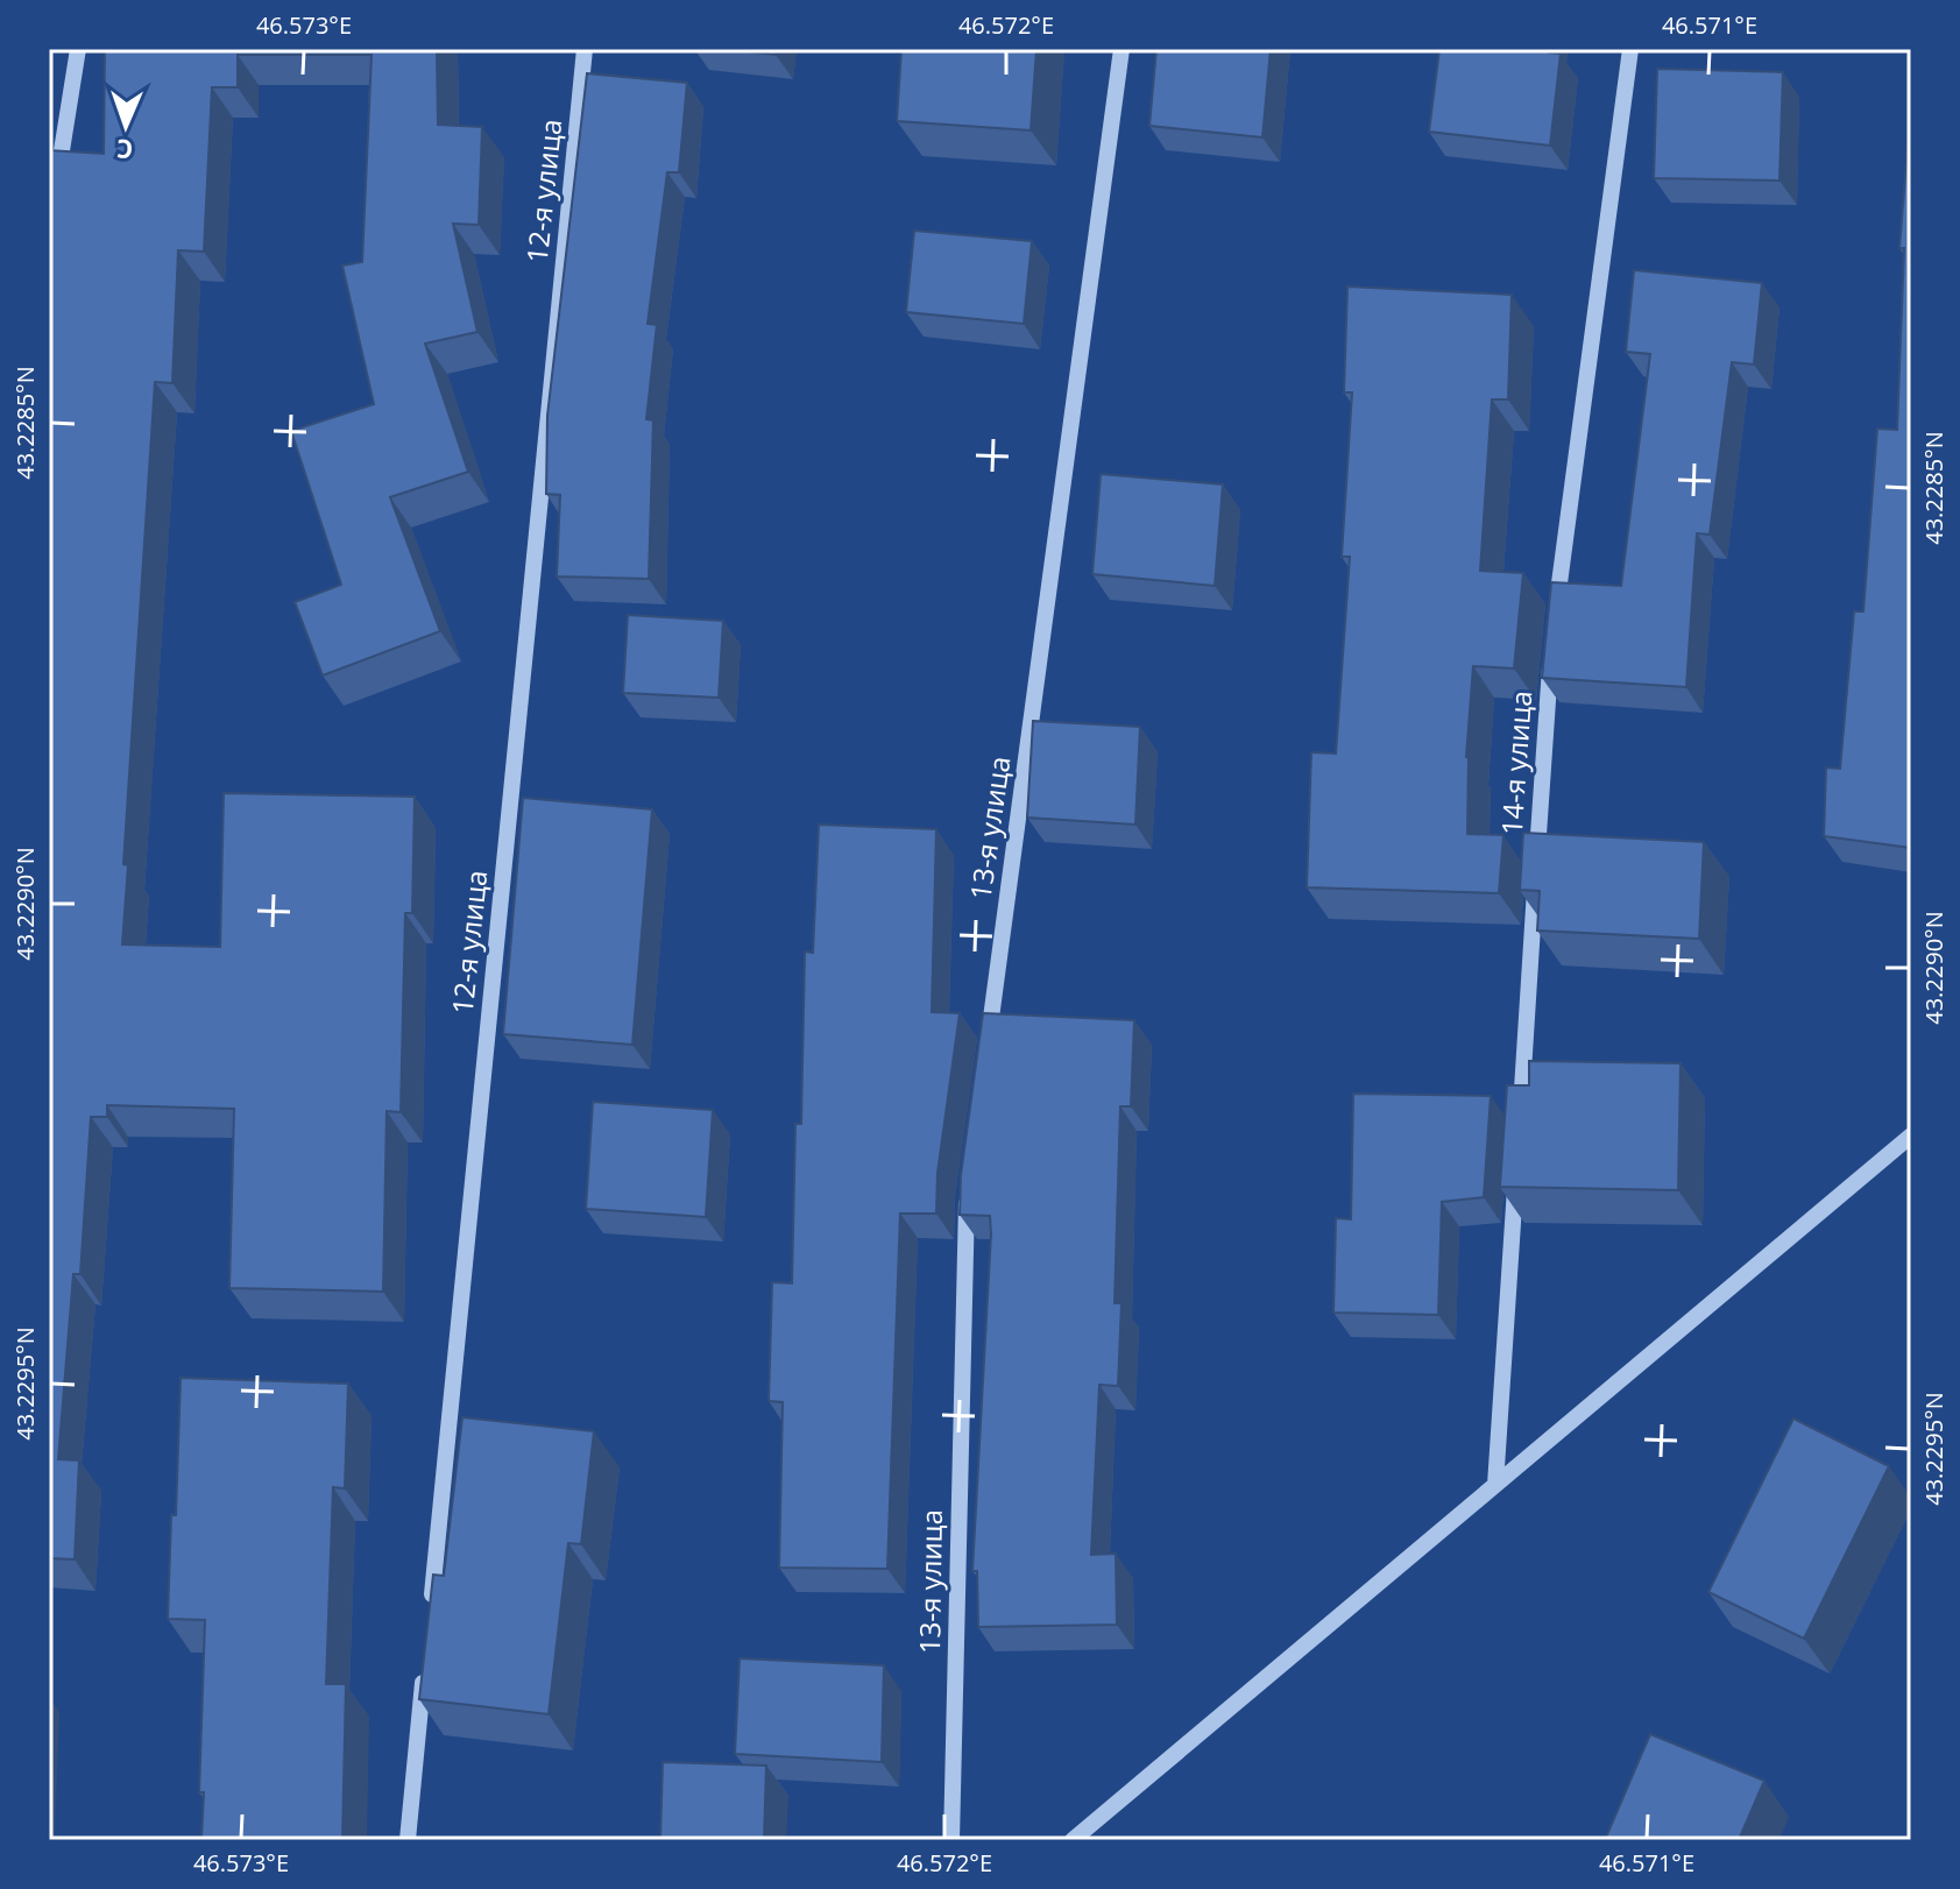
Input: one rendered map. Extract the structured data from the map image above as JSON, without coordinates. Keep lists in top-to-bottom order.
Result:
{
  "streets": {
    "street": ["12-я улица", "14-я улица", "13-я улица"]
  },
  "north": "bottom",
  "coordinates": [
    "46.573°E",
    "46.572°E",
    "46.571°E",
    "43.2285°N",
    "43.2290°N",
    "43.2295°N"
  ]
}
